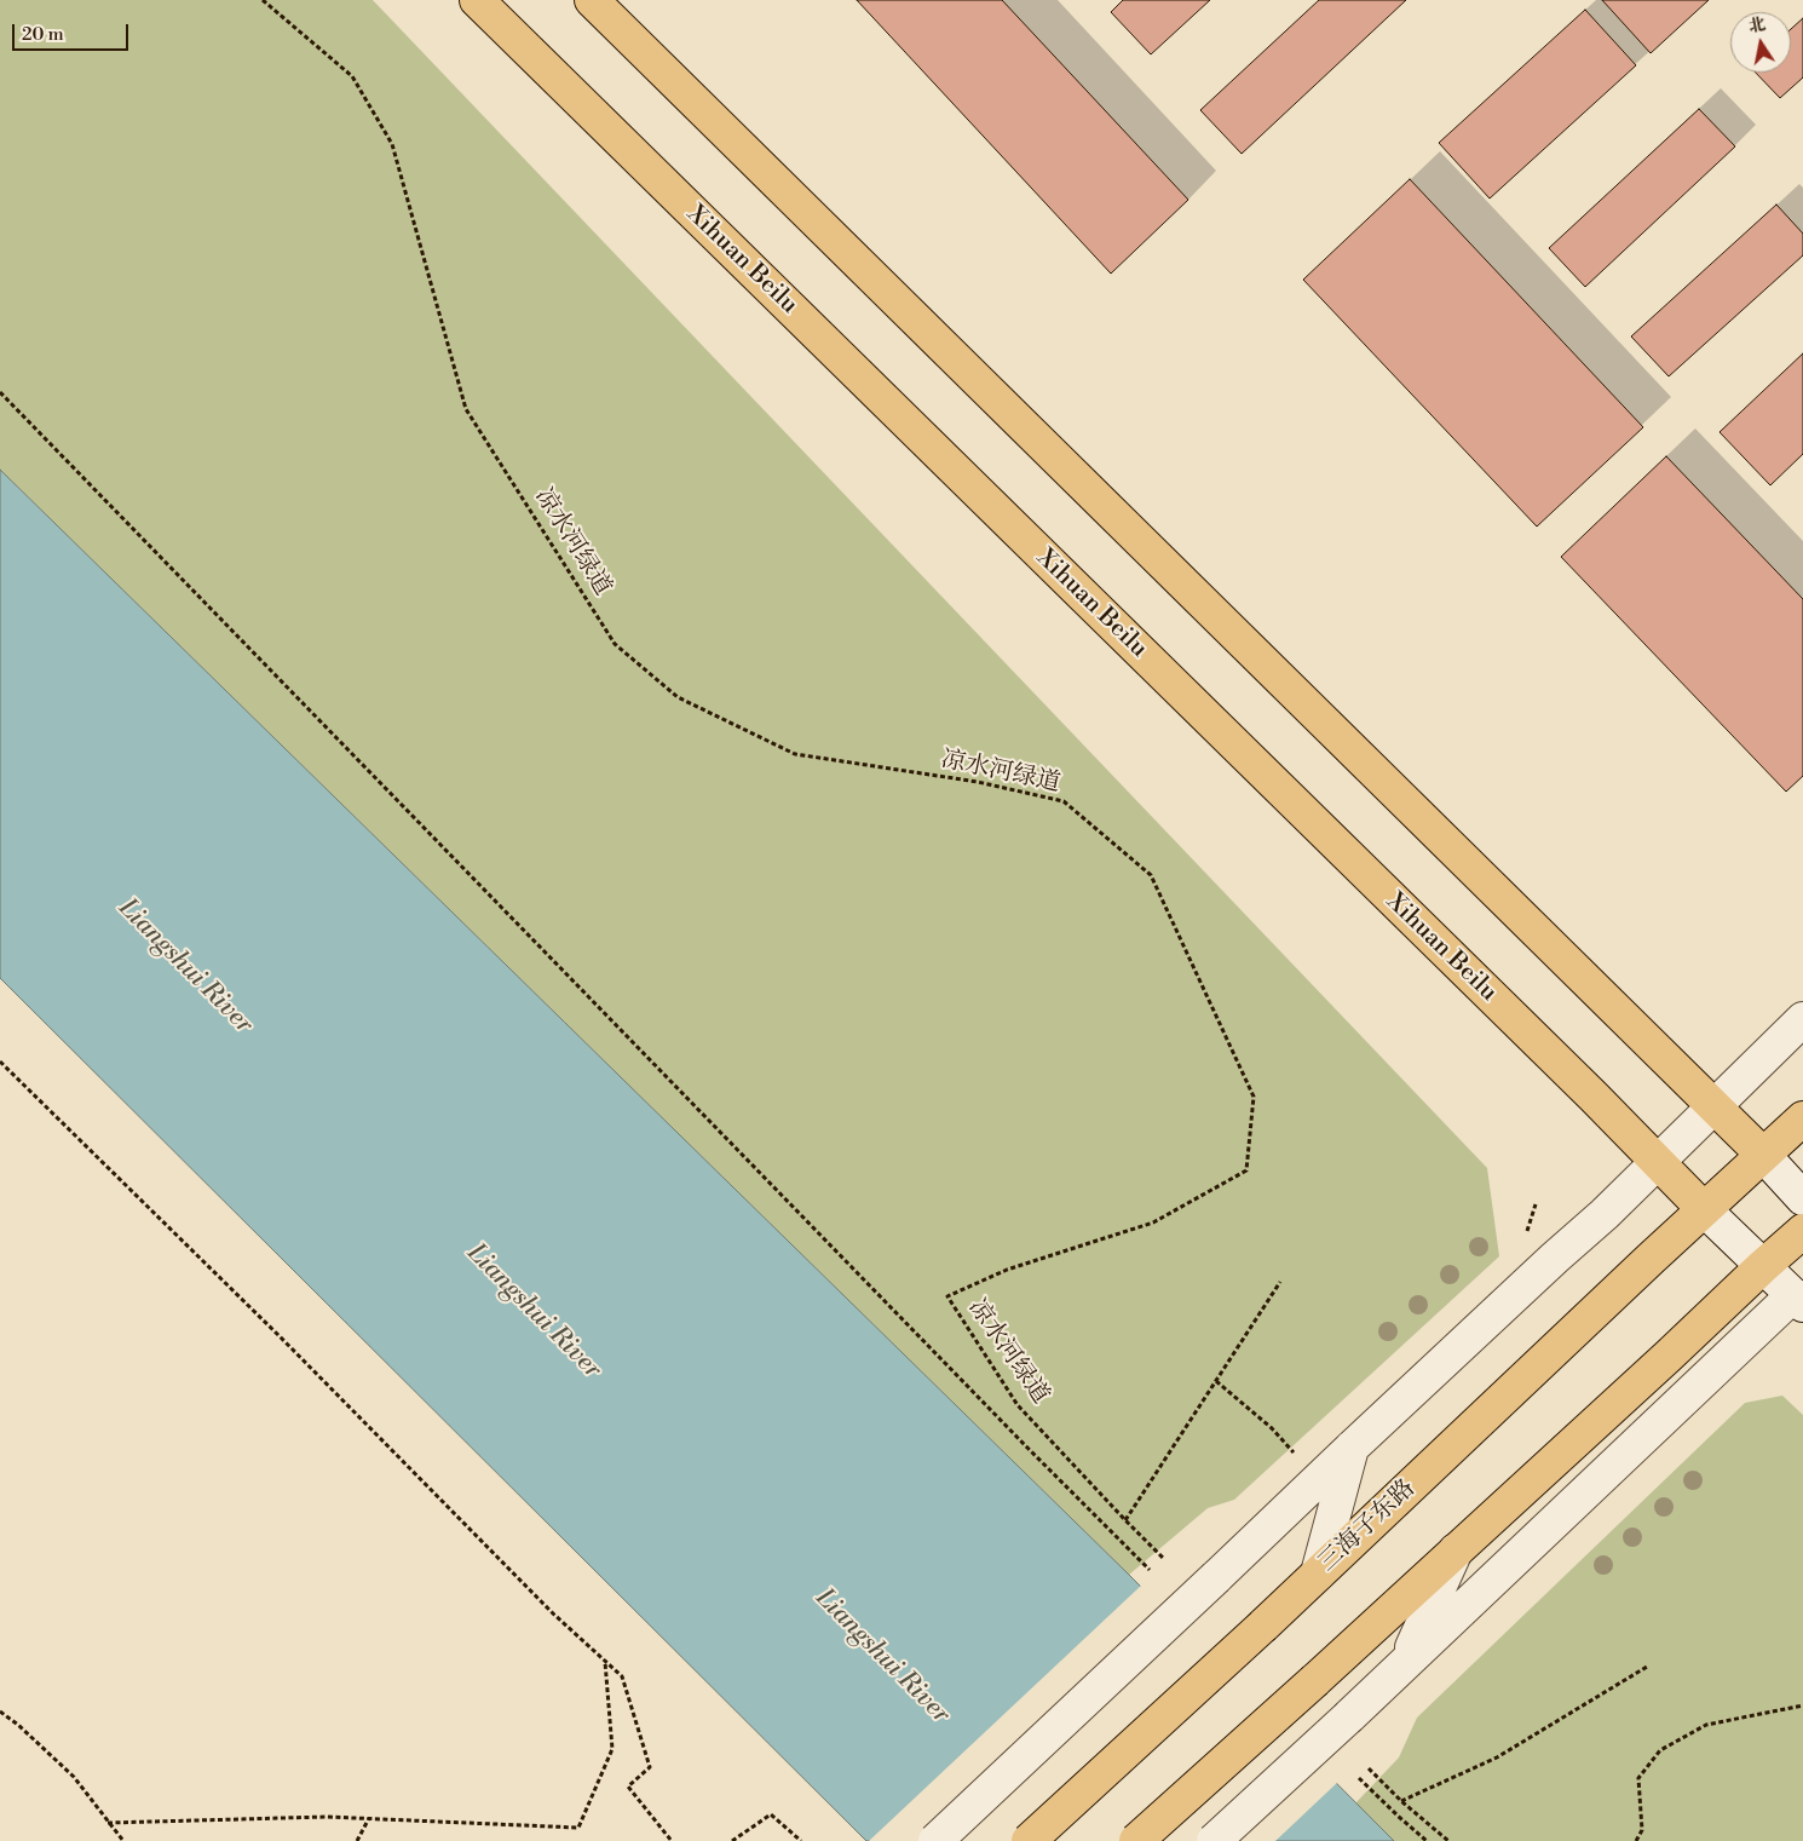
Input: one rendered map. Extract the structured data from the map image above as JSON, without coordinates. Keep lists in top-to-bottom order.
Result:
{
  "streets": {
    "main road": ["Xihuan Beilu", "三海子东路"],
    "path": ["凉水河绿道"]
  },
  "crossings": [
    ["Xihuan Beilu", "三海子东路"]
  ],
  "water": ["Liangshui River"],
  "scale_bar": "20 m",
  "north": "top"
}
